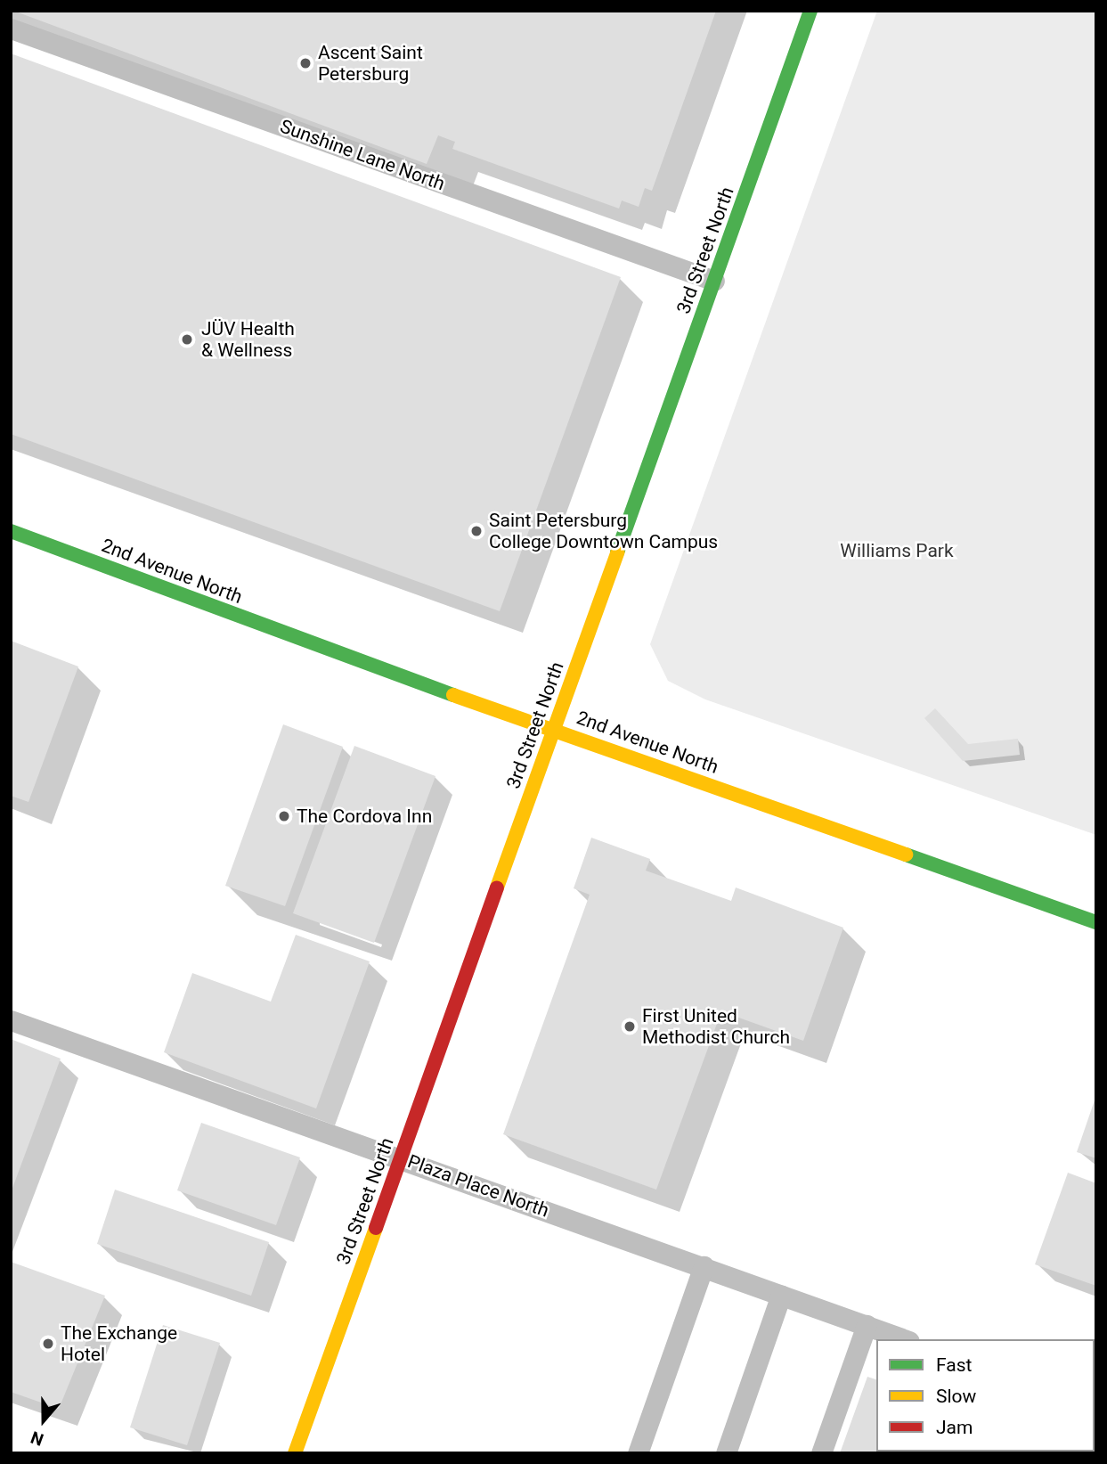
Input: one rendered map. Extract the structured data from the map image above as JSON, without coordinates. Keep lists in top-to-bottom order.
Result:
{
  "streets": {
    "main road": ["3rd Street North", "2nd Avenue North"],
    "lane": ["Sunshine Lane North", "Plaza Place North"]
  },
  "crossings": [
    ["Sunshine Lane North", "3rd Street North"],
    ["3rd Street North", "2nd Avenue North"],
    ["3rd Street North", "Plaza Place North"]
  ],
  "parks": ["Williams Park"],
  "places": [
    "Ascent Saint Petersburg",
    "JÜV Health & Wellness",
    "Saint Petersburg College Downtown Campus",
    "The Cordova Inn",
    "First United Methodist Church",
    "The Exchange Hotel"
  ],
  "legend": ["Fast", "Slow", "Jam"],
  "north": "bottom"
}
